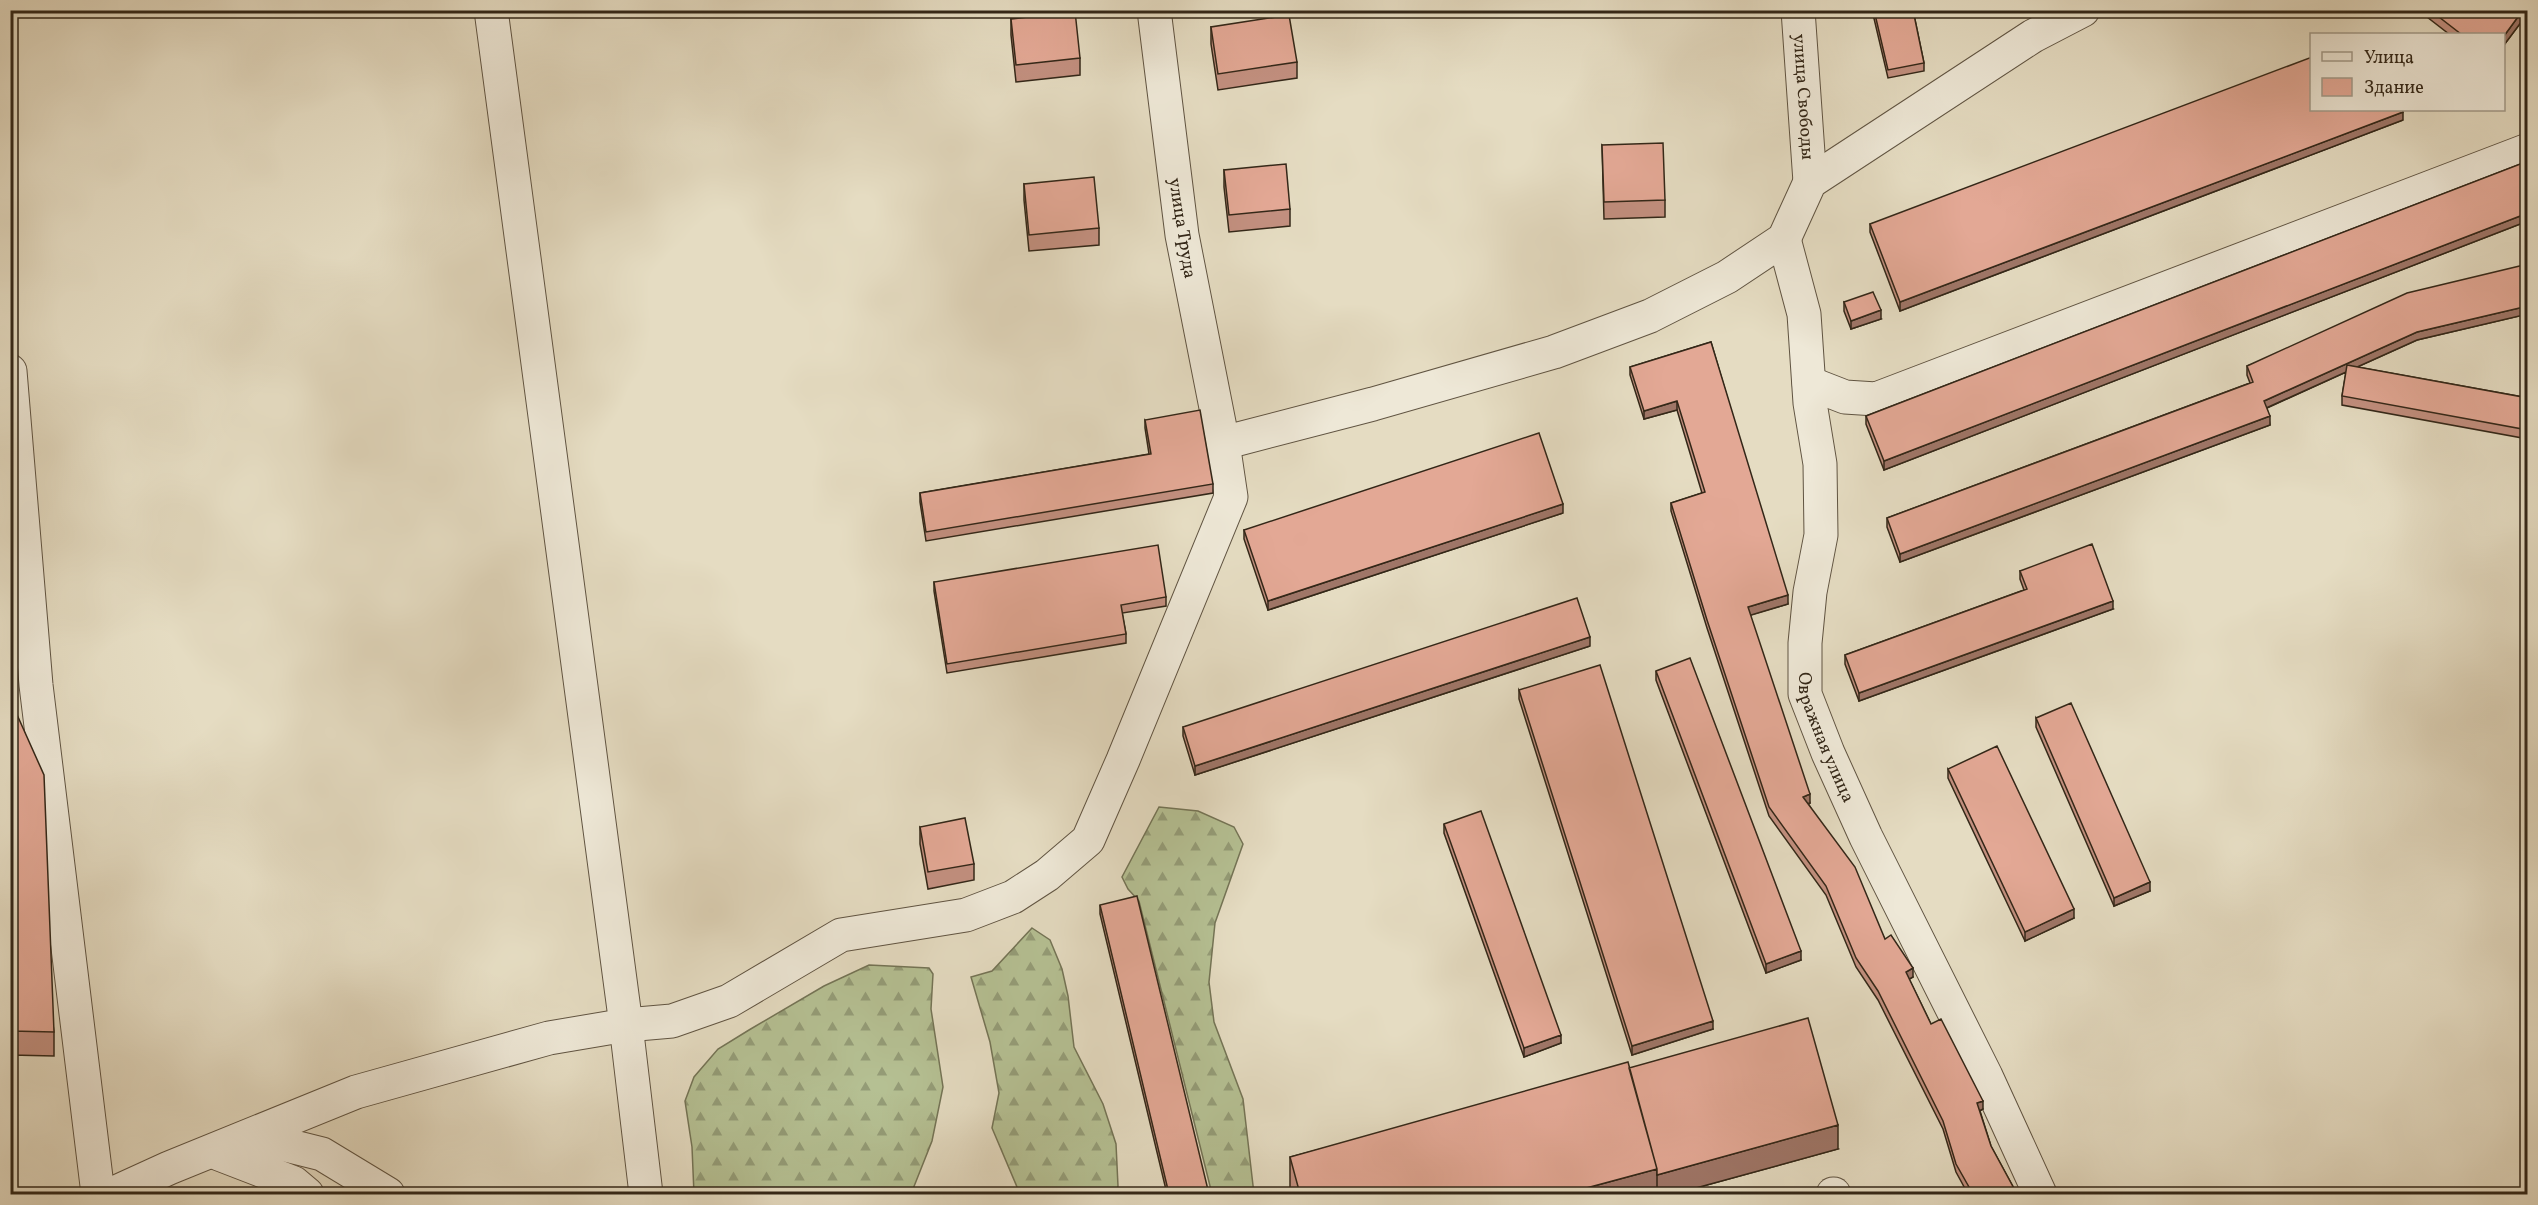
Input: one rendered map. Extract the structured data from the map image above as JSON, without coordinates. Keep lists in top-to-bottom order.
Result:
{
  "streets": {
    "street": ["улица Свободы", "улица Труда", "Овражная улица"]
  },
  "legend": ["Улица", "Здание"]
}
